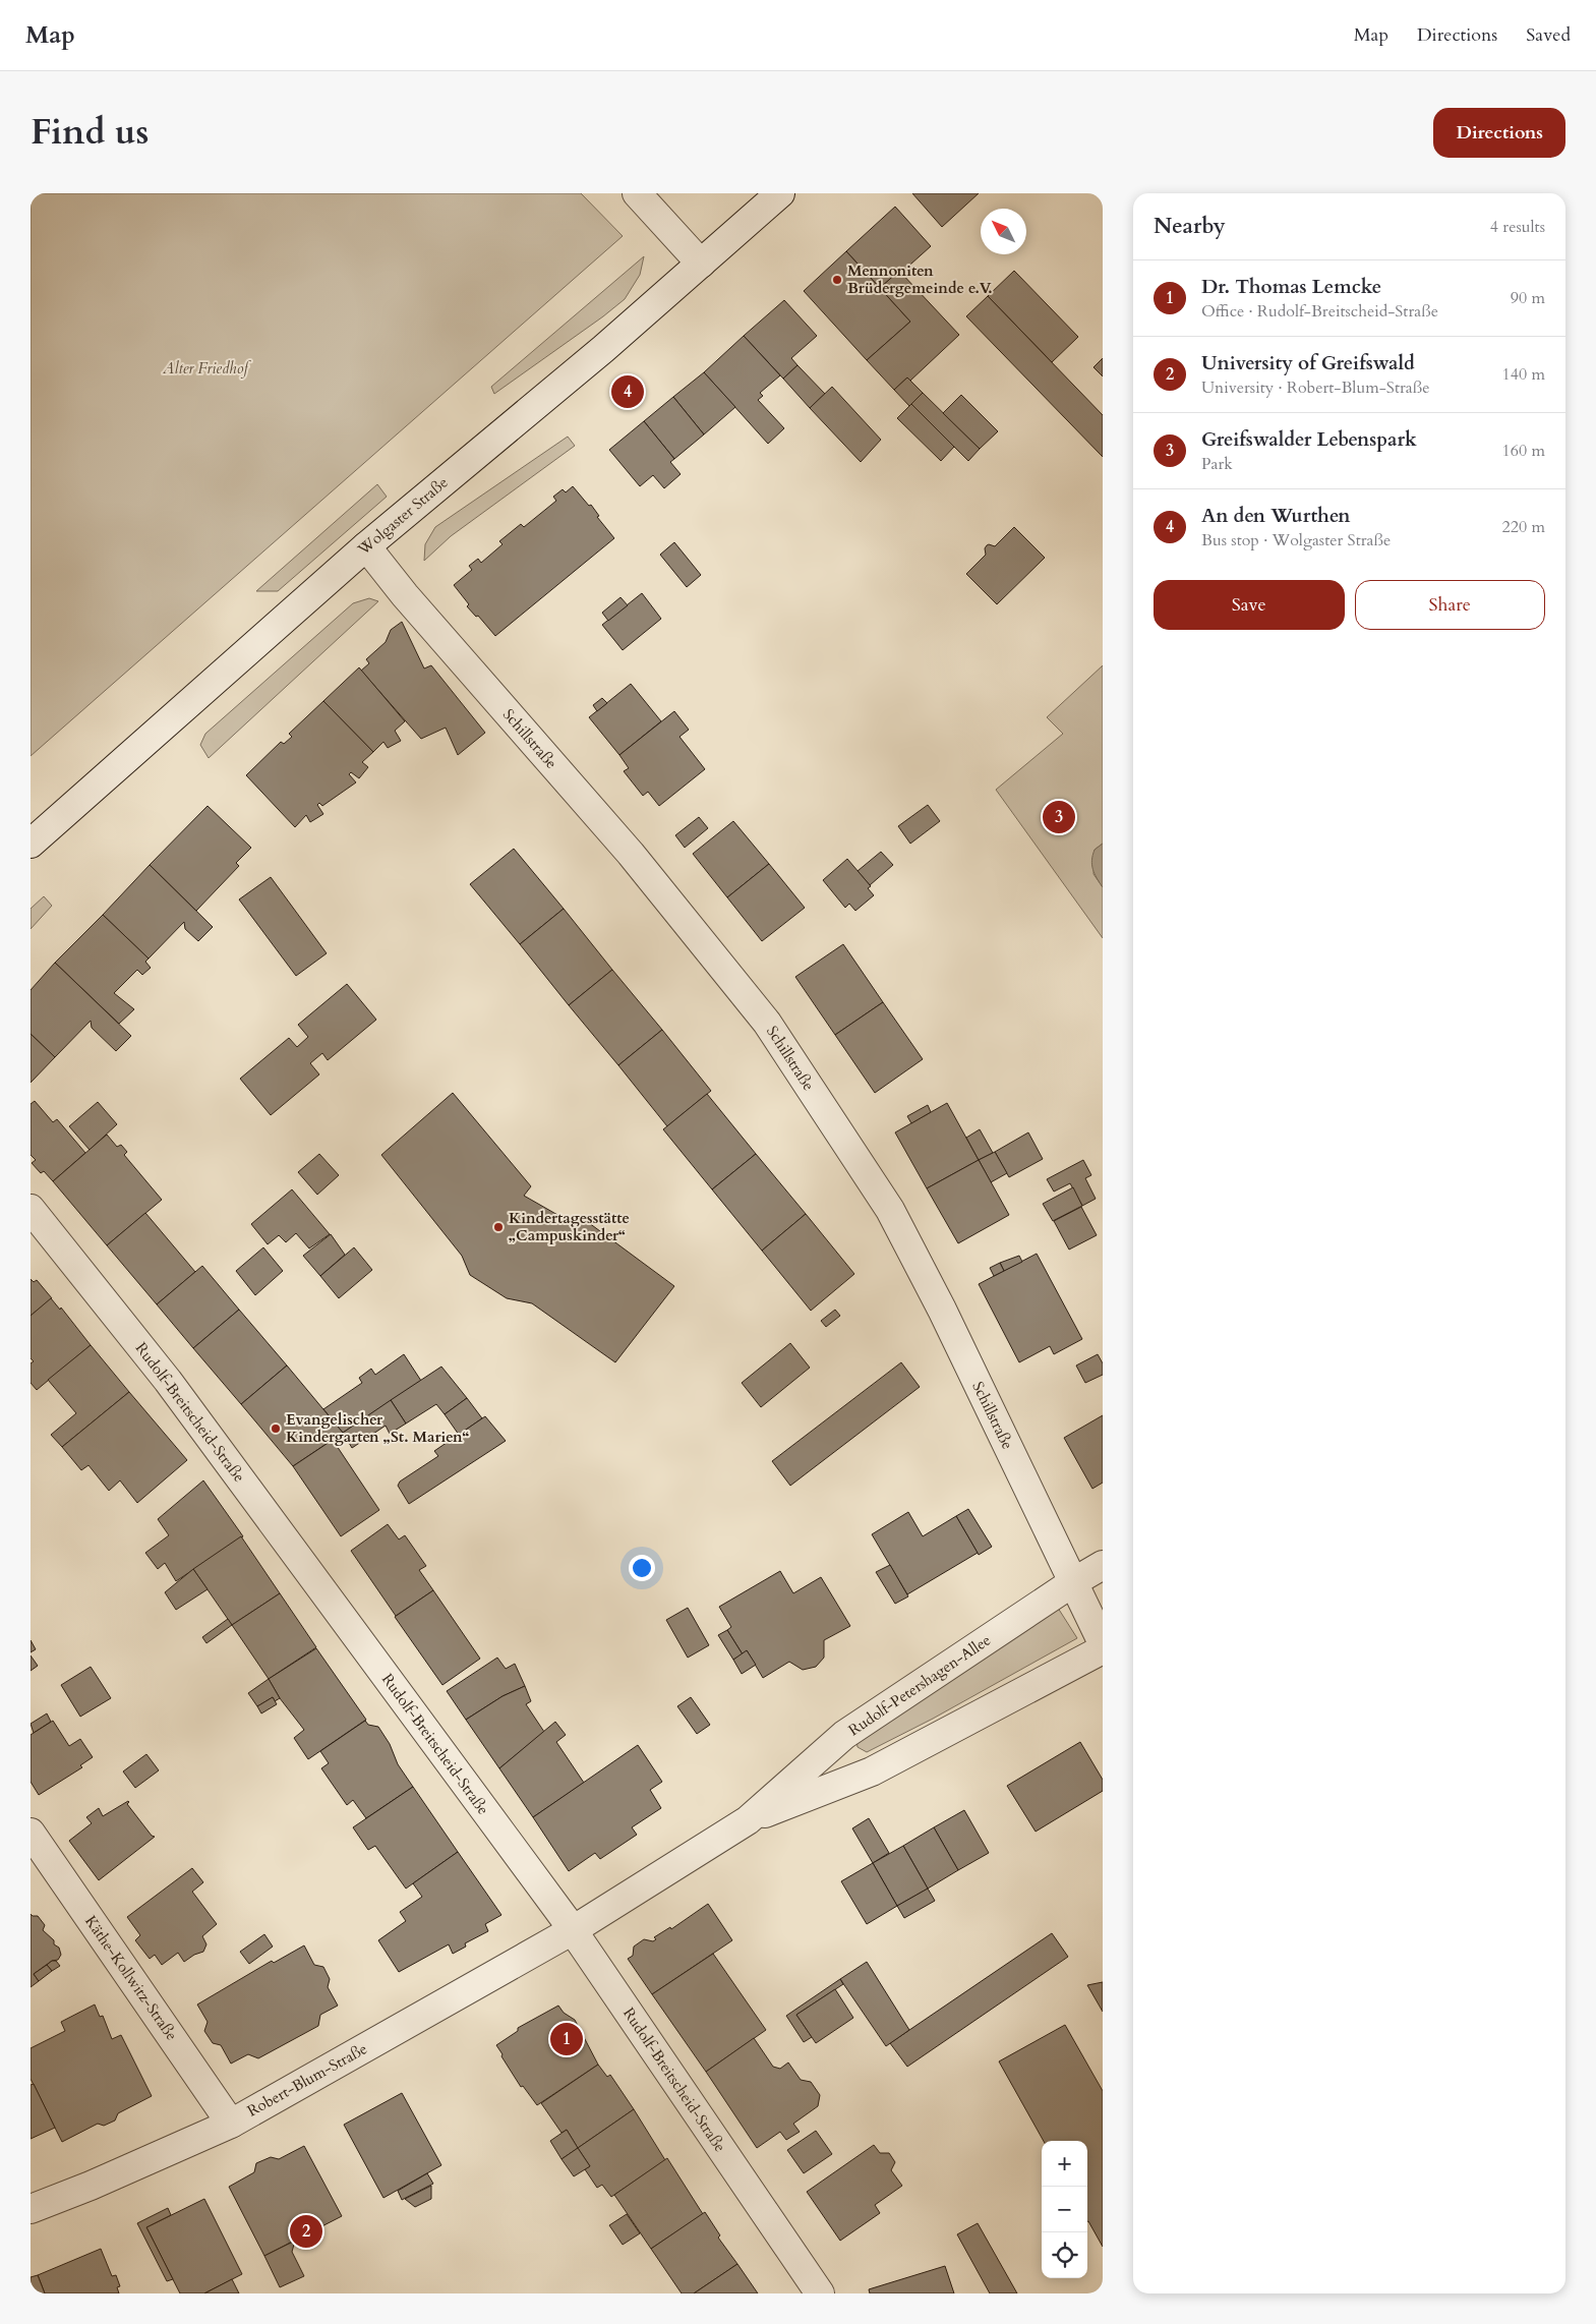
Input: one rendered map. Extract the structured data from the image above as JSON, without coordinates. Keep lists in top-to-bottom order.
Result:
{
  "streets": {
    "street": [
      "Wolgaster Straße",
      "Schillstraße",
      "Rudolf-Breitscheid-Straße",
      "Rudolf-Petershagen-Allee",
      "Käthe-Kollwitz-Straße",
      "Robert-Blum-Straße"
    ]
  },
  "crossings": [
    ["Wolgaster Straße", "Schillstraße"],
    ["Schillstraße", "Rudolf-Petershagen-Allee"],
    ["Rudolf-Breitscheid-Straße", "Rudolf-Petershagen-Allee"],
    ["Rudolf-Breitscheid-Straße", "Robert-Blum-Straße"],
    ["Rudolf-Petershagen-Allee", "Robert-Blum-Straße"],
    ["Käthe-Kollwitz-Straße", "Robert-Blum-Straße"]
  ],
  "parks": ["Alter Friedhof"],
  "places": ["Mennoniten Brüdergemeinde e.V.", "Kindertagesstätte „Campuskinder“", "Evangelischer Kindergarten „St. Marien“"],
  "north": "top left",
  "page": {
    "header": "Map",
    "nav": ["Map", "Directions", "Saved"],
    "title": "Find us",
    "buttons": [
      "Directions",
      ["Save", "Share"]
    ],
    "heading": ["Nearby", "4 results"],
    "list": [
      {
        "mark": "1",
        "name": "Dr. Thomas Lemcke",
        "note": "Office · Rudolf-Breitscheid-Straße",
        "value": "90 m"
      },
      {
        "mark": "2",
        "name": "University of Greifswald",
        "note": "University · Robert-Blum-Straße",
        "value": "140 m"
      },
      {
        "mark": "3",
        "name": "Greifswalder Lebenspark",
        "note": "Park",
        "value": "160 m"
      },
      {
        "mark": "4",
        "name": "An den Wurthen",
        "note": "Bus stop · Wolgaster Straße",
        "value": "220 m"
      }
    ],
    "pins": [
      "4",
      "3",
      "1",
      "2"
    ],
    "map_buttons": ["+", "−"]
  }
}
